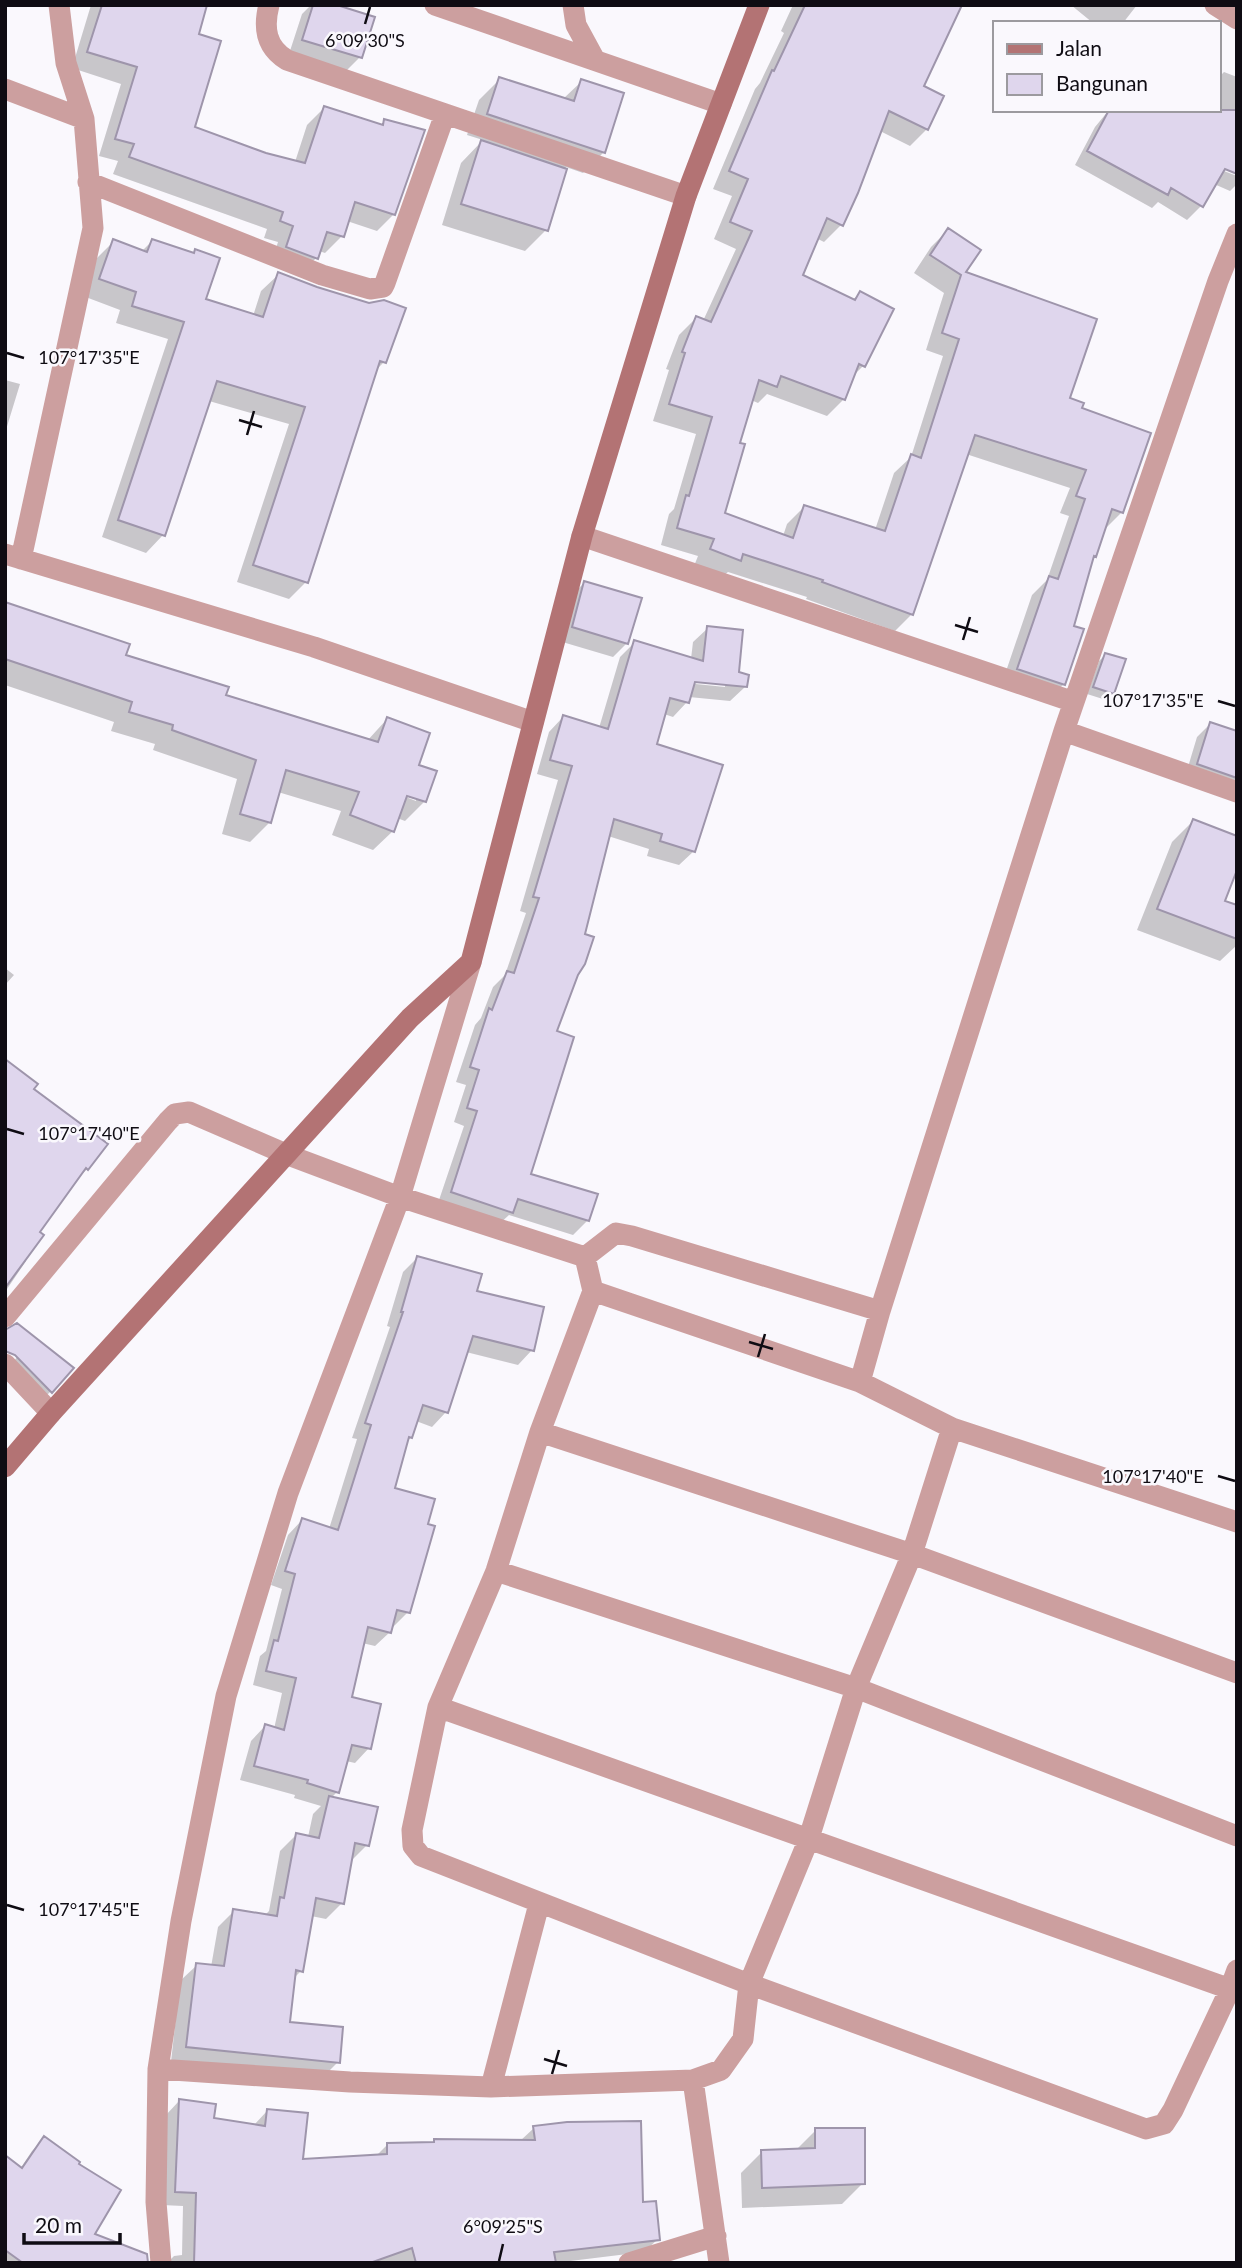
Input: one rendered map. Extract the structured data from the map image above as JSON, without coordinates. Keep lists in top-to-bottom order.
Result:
{
  "legend": ["Jalan", "Bangunan"],
  "scale_bar": "20 m",
  "coordinates": [
    "6°09'30\"S",
    "107°17'35\"E",
    "107°17'40\"E",
    "107°17'45\"E",
    "6°09'25\"S"
  ]
}
